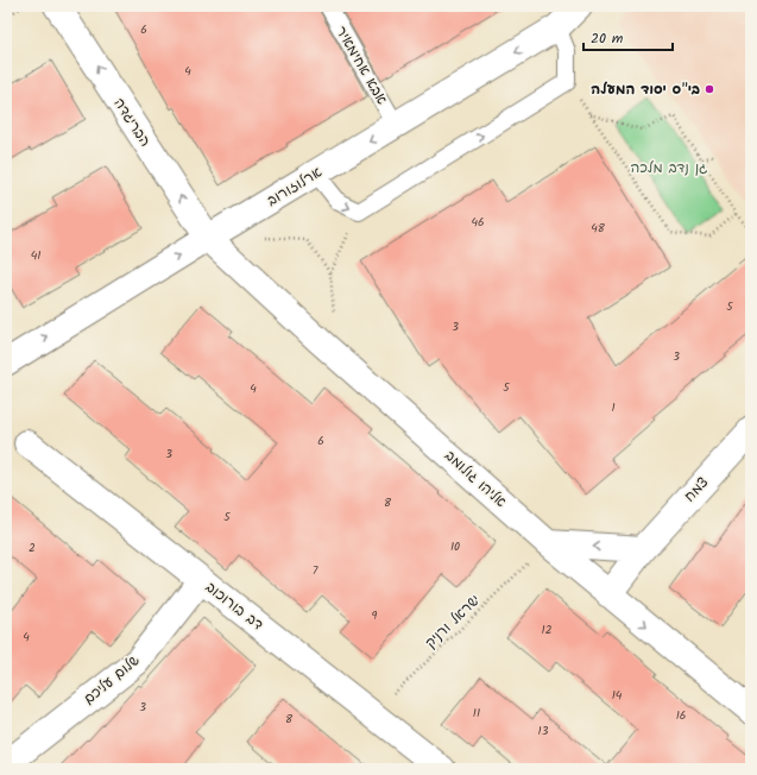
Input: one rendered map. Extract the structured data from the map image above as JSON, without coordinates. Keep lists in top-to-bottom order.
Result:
{
  "streets": {
    "street": [
      "הבריגדה",
      "ארלוזורוב",
      "אליהו גולומב",
      "צמח",
      "דב בורוכוב",
      "שלום עליכם"
    ],
    "lane": ["אבא אחימאיר"],
    "path": ["ישראל ורניק"]
  },
  "crossings": [
    ["אבא אחימאיר", "ארלוזורוב"],
    ["הבריגדה", "ארלוזורוב"],
    ["הבריגדה", "אליהו גולומב"],
    ["ארלוזורוב", "אליהו גולומב"],
    ["אליהו גולומב", "צמח"],
    ["אליהו גולומב", "ישראל ורניק"],
    ["דב בורוכוב", "ישראל ורניק"],
    ["דב בורוכוב", "שלום עליכם"]
  ],
  "one_way": ["הבריגדה"],
  "parks": ["גן נדב מלכה"],
  "places": ["בי\"ס יסוד המעלה"],
  "house_numbers": [
    "6",
    "4",
    "46",
    "48",
    "41",
    "5",
    "3",
    "3",
    "5",
    "4",
    "1",
    "6",
    "3",
    "8",
    "5",
    "10",
    "2",
    "7",
    "9",
    "12",
    "4",
    "14",
    "3",
    "11",
    "16",
    "8",
    "13"
  ],
  "scale_bar": "20 m"
}
